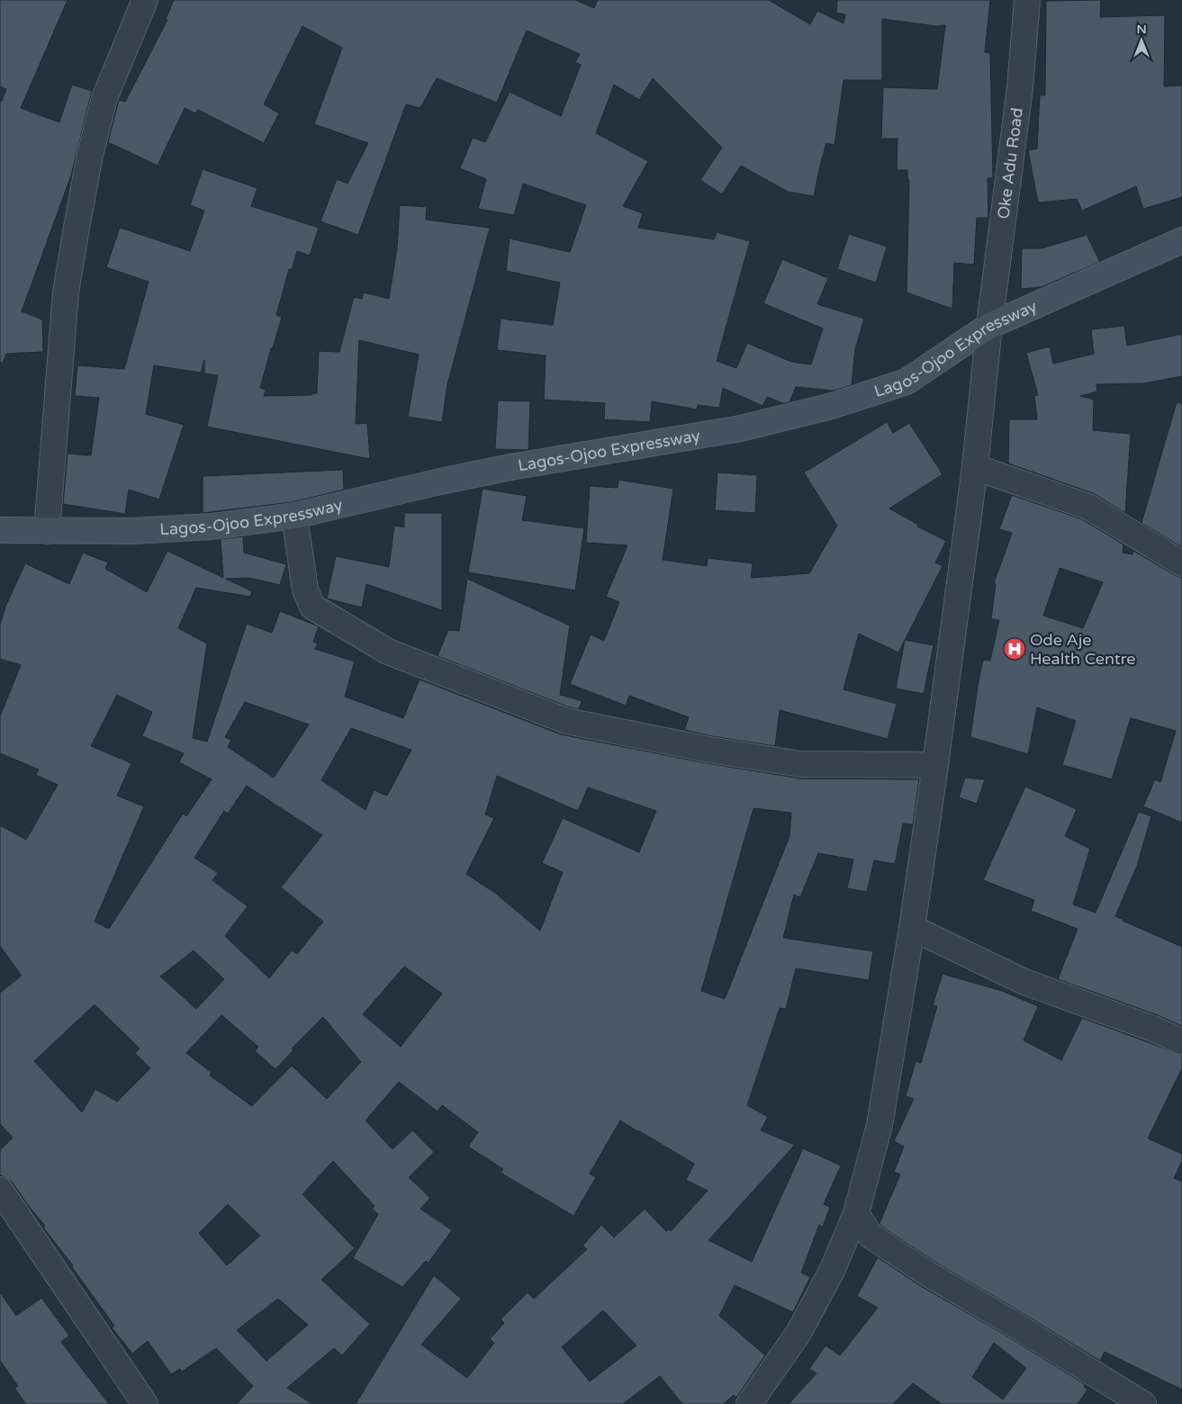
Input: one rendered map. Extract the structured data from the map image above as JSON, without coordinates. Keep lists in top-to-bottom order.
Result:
{
  "streets": {
    "main road": ["Lagos-Ojoo Expressway"],
    "street": ["Oke Adu Road"]
  },
  "crossings": [
    ["Oke Adu Road", "Lagos-Ojoo Expressway"]
  ],
  "places": {
    "hospital": ["Ode Aje Health Centre"]
  },
  "north": "top"
}
